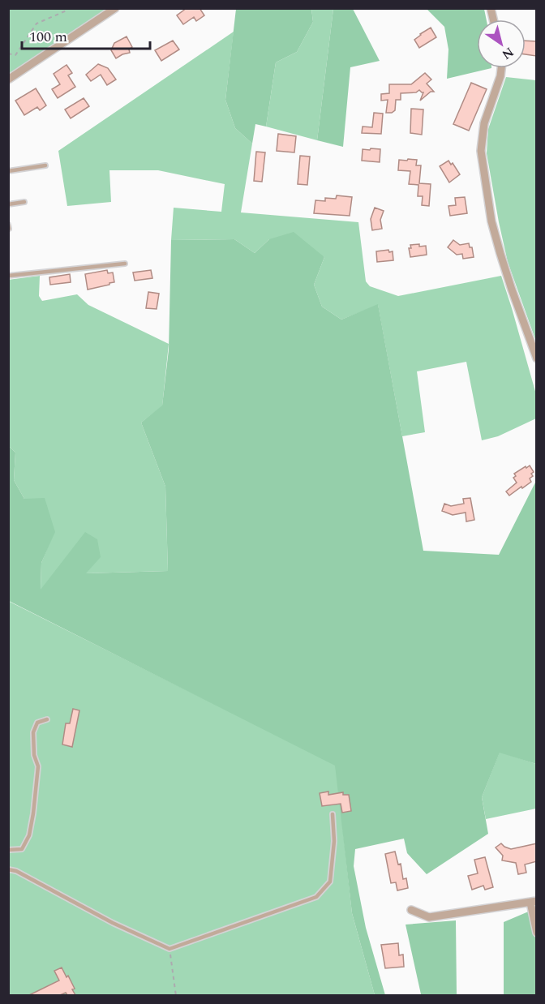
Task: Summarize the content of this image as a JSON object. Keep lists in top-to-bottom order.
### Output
{
  "scale_bar": "100 m",
  "north": "bottom right"
}
